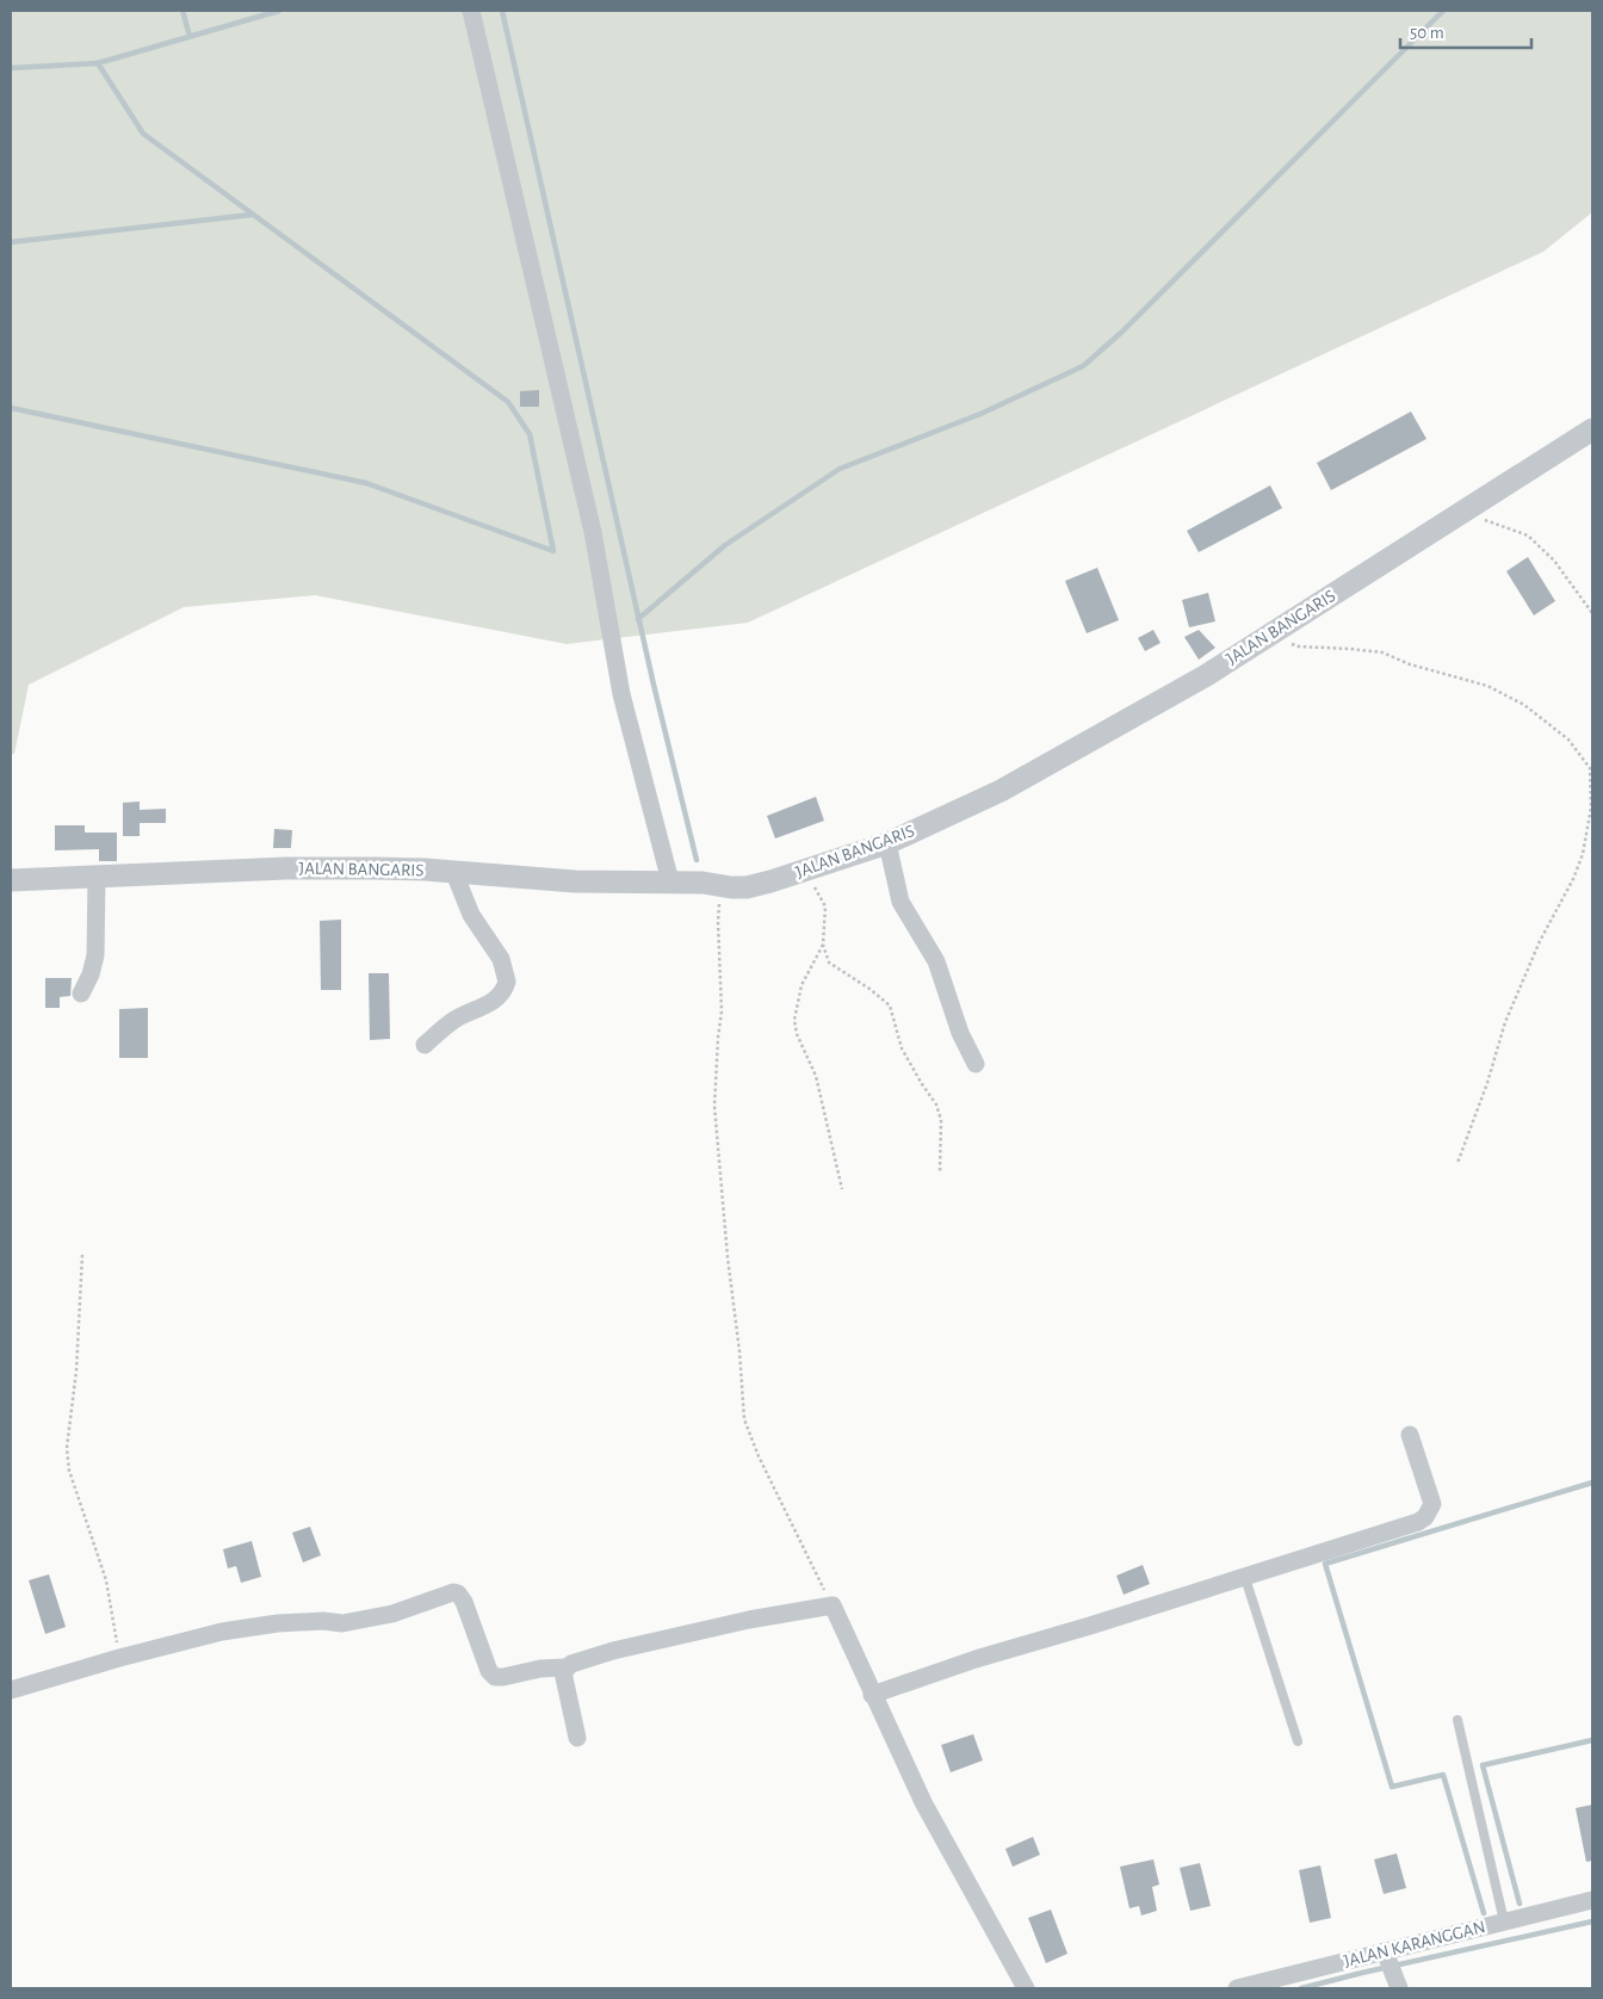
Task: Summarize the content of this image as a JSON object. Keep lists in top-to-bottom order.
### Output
{
  "streets": {
    "street": ["JALAN BANGARIS", "JALAN KARANGGAN"]
  },
  "scale_bar": "50 m"
}
